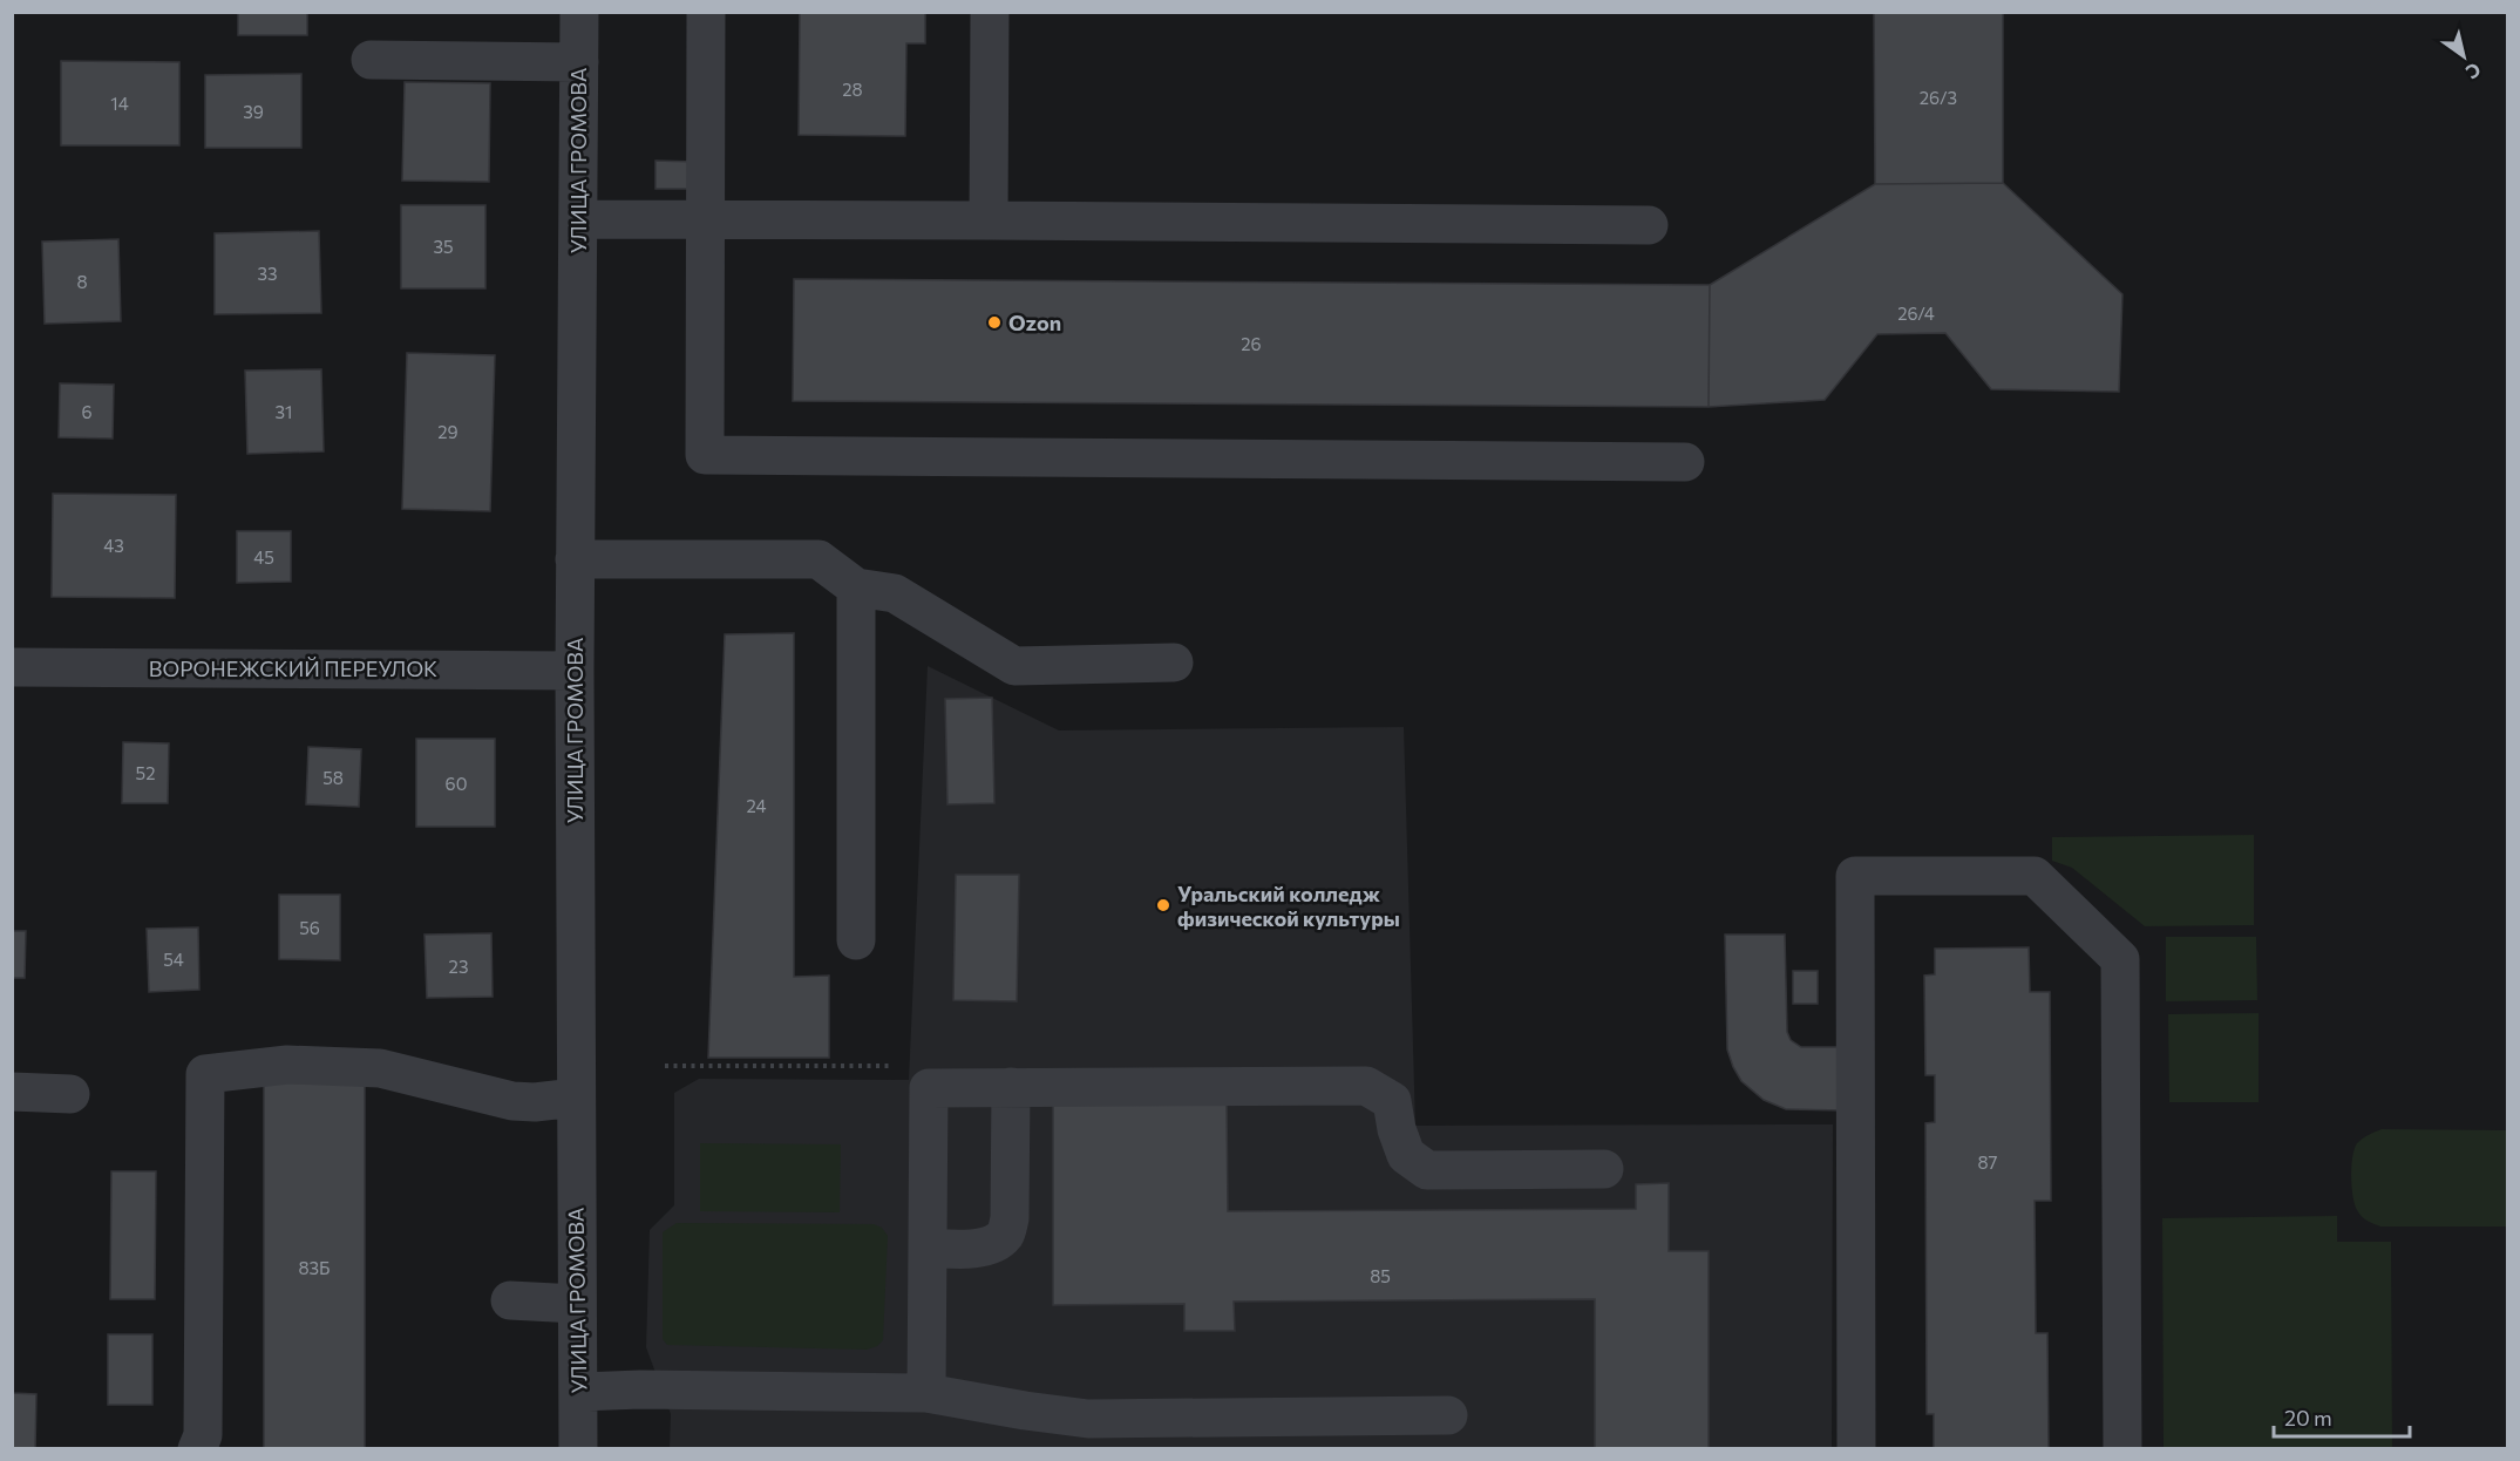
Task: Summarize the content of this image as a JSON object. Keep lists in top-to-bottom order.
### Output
{
  "streets": {
    "street": ["УЛИЦА ГРОМОВА", "ВОРОНЕЖСКИЙ ПЕРЕУЛОК"]
  },
  "crossings": [
    ["УЛИЦА ГРОМОВА", "ВОРОНЕЖСКИЙ ПЕРЕУЛОК"]
  ],
  "places": ["Ozon", "Уральский колледж физической культуры"],
  "house_numbers": [
    "28",
    "26/3",
    "14",
    "39",
    "35",
    "33",
    "8",
    "26/4",
    "26",
    "6",
    "31",
    "29",
    "43",
    "45",
    "52",
    "58",
    "60",
    "24",
    "56",
    "54",
    "23",
    "87",
    "83Б",
    "85"
  ],
  "scale_bar": "20 m",
  "north": "bottom right"
}
